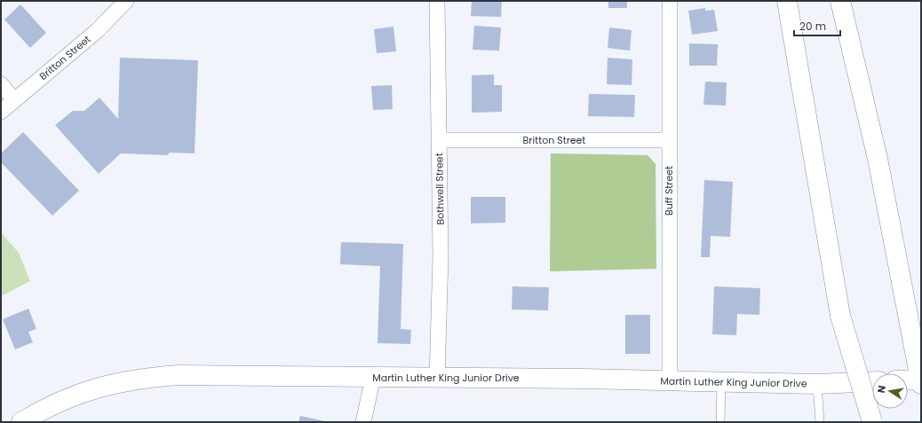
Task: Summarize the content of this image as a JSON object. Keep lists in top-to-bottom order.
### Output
{
  "streets": {
    "main road": ["Martin Luther King Junior Drive"],
    "street": ["Britton Street", "Bothwell Street", "Buff Street"]
  },
  "crossings": [
    ["Britton Street", "Bothwell Street"],
    ["Britton Street", "Buff Street"],
    ["Bothwell Street", "Martin Luther King Junior Drive"],
    ["Buff Street", "Martin Luther King Junior Drive"]
  ],
  "scale_bar": "20 m",
  "north": "left"
}
